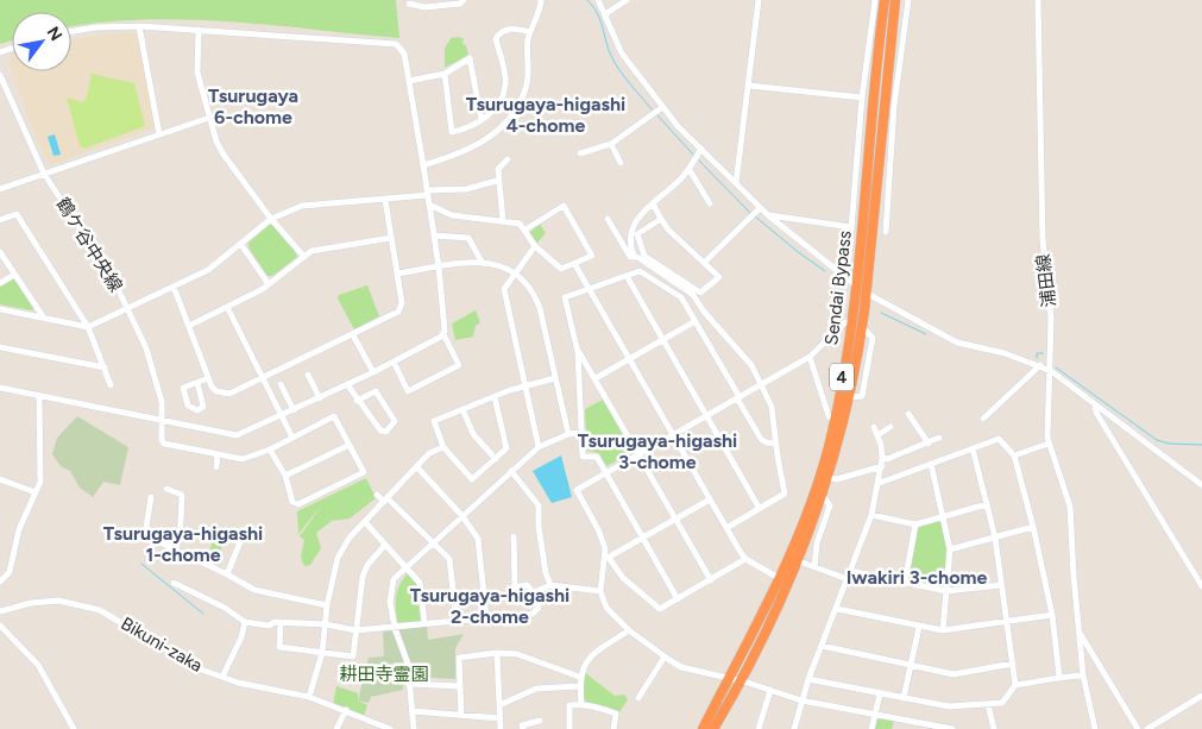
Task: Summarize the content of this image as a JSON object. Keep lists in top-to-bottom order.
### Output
{
  "streets": {
    "highway": ["Sendai Bypass", "4"],
    "street": ["鶴ケ谷中央線", "浦田線", "Bikuni-zaka"]
  },
  "districts": [
    "Tsurugaya 6-chome",
    "Tsurugaya-higashi 4-chome",
    "Tsurugaya-higashi 3-chome",
    "Tsurugaya-higashi 1-chome",
    "Iwakiri 3-chome",
    "Tsurugaya-higashi 2-chome"
  ],
  "parks": ["耕田寺霊園"],
  "north": "top right"
}
